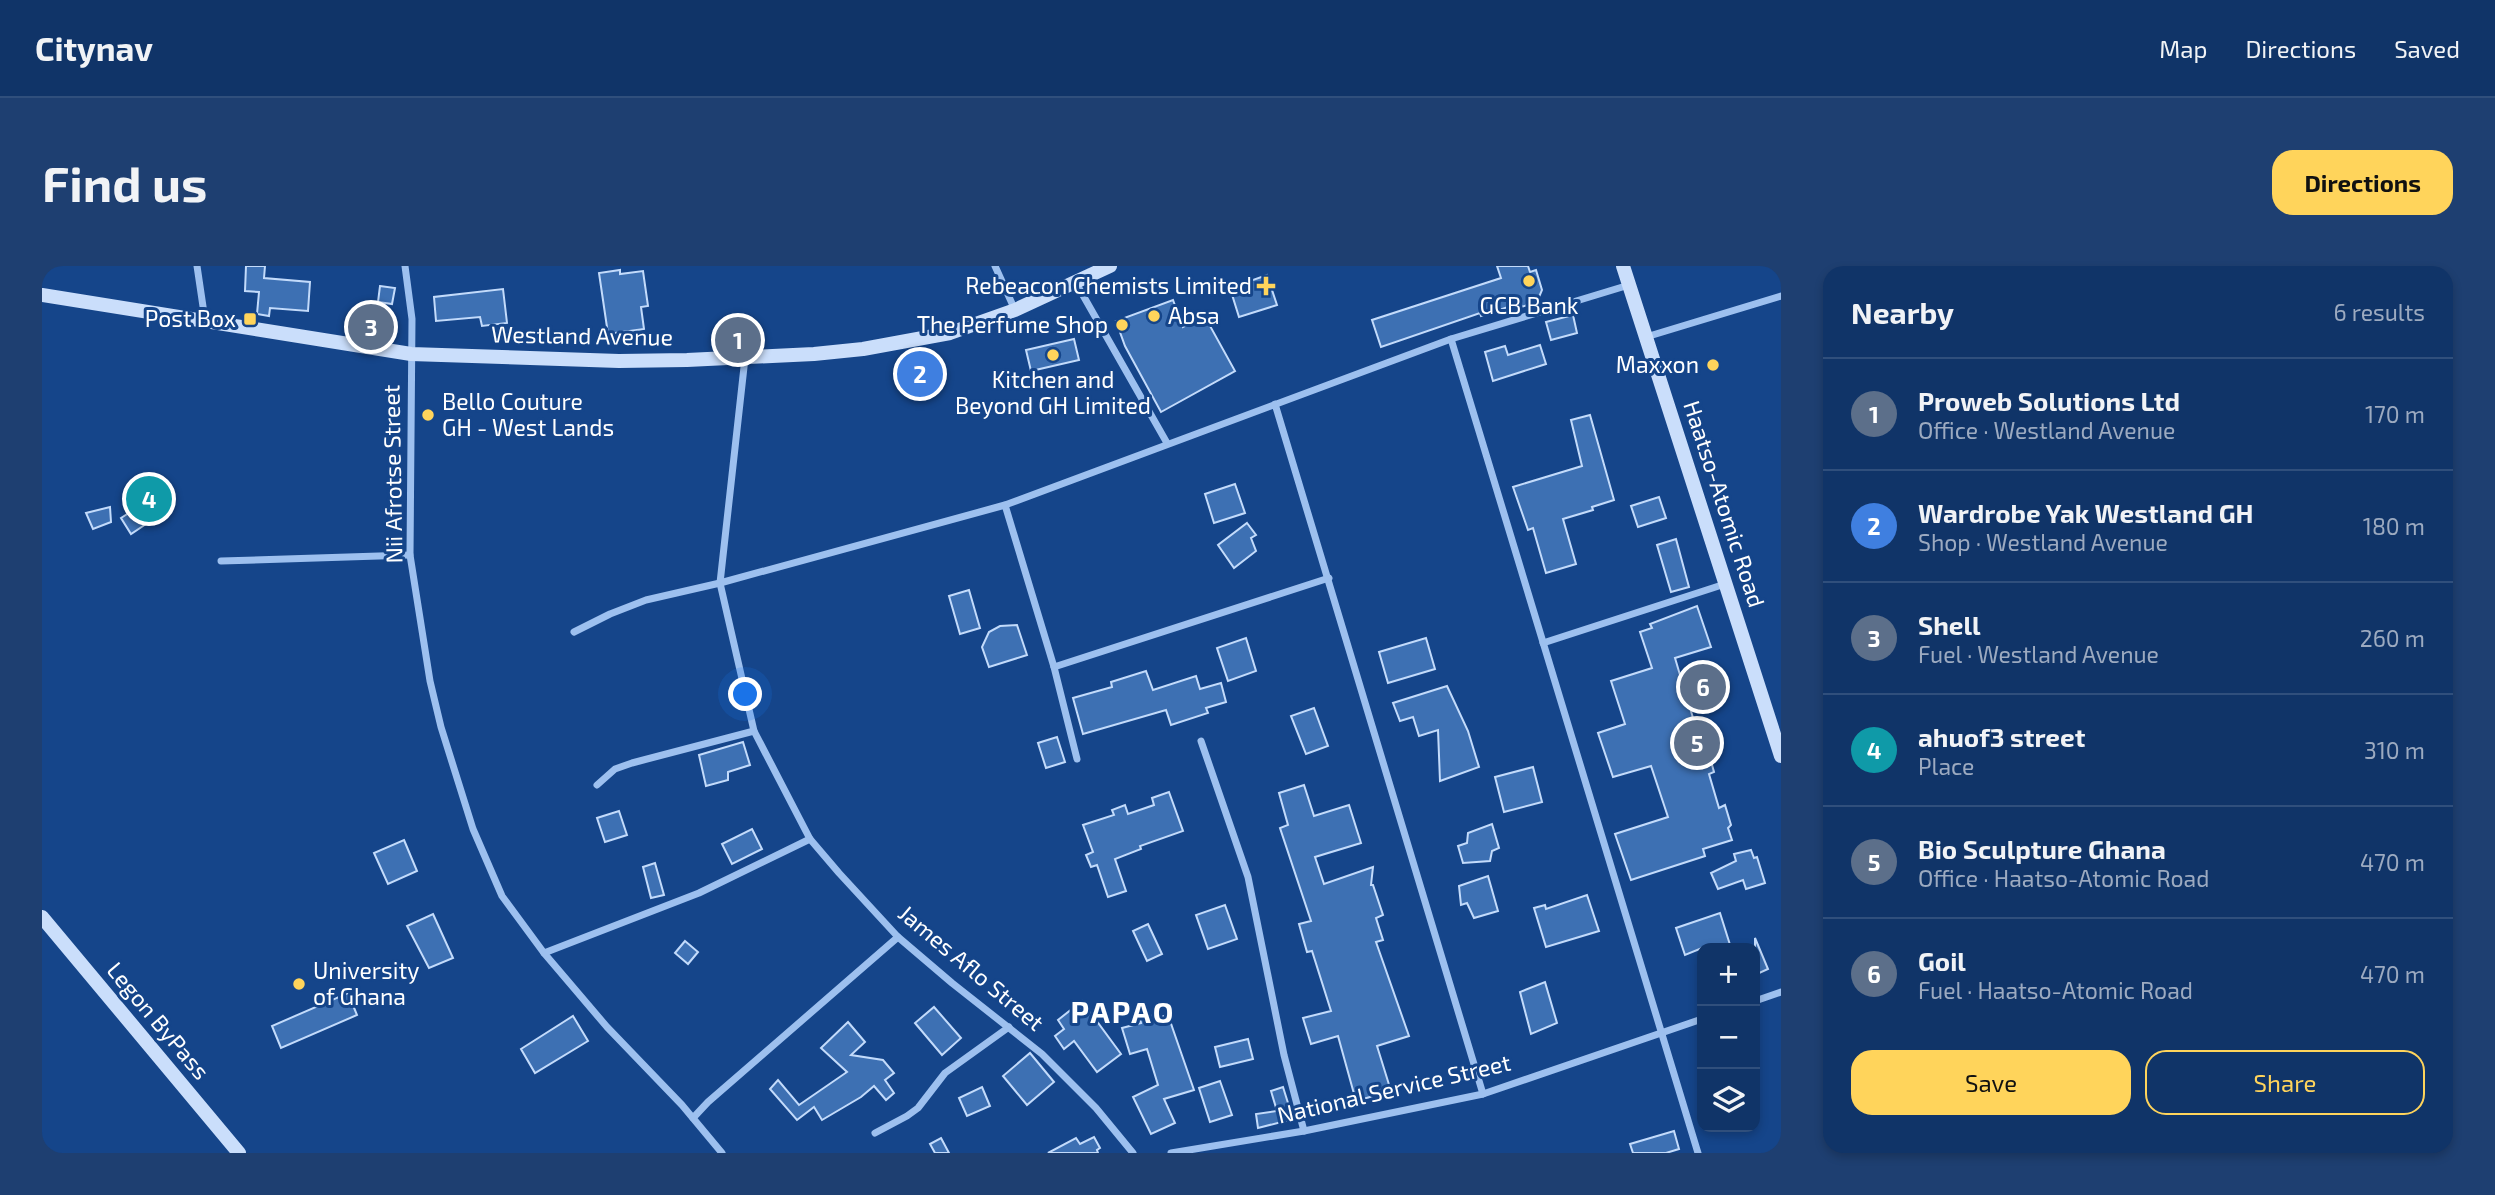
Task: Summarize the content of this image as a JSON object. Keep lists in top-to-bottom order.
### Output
{
  "streets": {
    "street": [
      "Westland Avenue",
      "Nii Afrotse Street",
      "Haatso-Atomic Road",
      "James Aflo Street",
      "Legon ByPass",
      "National Service Street"
    ]
  },
  "crossings": [
    ["Westland Avenue", "Nii Afrotse Street"],
    ["Westland Avenue", "James Aflo Street"]
  ],
  "districts": ["PAPAO"],
  "places": {
    "other": [
      "GCB Bank",
      "Absa",
      "The Perfume Shop",
      "Kitchen and Beyond GH Limited",
      "Maxxon",
      "Bello Couture GH - West Lands",
      "University of Ghana"
    ],
    "health": ["Rebeacon Chemists Limited"],
    "transit": ["Post Box"]
  },
  "page": {
    "header": "Citynav",
    "nav": ["Map", "Directions", "Saved"],
    "buttons": [
      "Directions",
      ["Save", "Share"]
    ],
    "title": "Find us",
    "heading": ["Nearby", "6 results"],
    "pins": [
      "3",
      "1",
      "2",
      "4",
      "6",
      "5"
    ],
    "list": [
      {
        "mark": "1",
        "name": "Proweb Solutions Ltd",
        "note": "Office · Westland Avenue",
        "value": "170 m"
      },
      {
        "mark": "2",
        "name": "Wardrobe Yak Westland GH",
        "note": "Shop · Westland Avenue",
        "value": "180 m"
      },
      {
        "mark": "3",
        "name": "Shell",
        "note": "Fuel · Westland Avenue",
        "value": "260 m"
      },
      {
        "mark": "4",
        "name": "ahuof3 street",
        "note": "Place",
        "value": "310 m"
      },
      {
        "mark": "5",
        "name": "Bio Sculpture Ghana",
        "note": "Office · Haatso-Atomic Road",
        "value": "470 m"
      },
      {
        "mark": "6",
        "name": "Goil",
        "note": "Fuel · Haatso-Atomic Road",
        "value": "470 m"
      }
    ],
    "map_buttons": ["+", "−"]
  }
}
